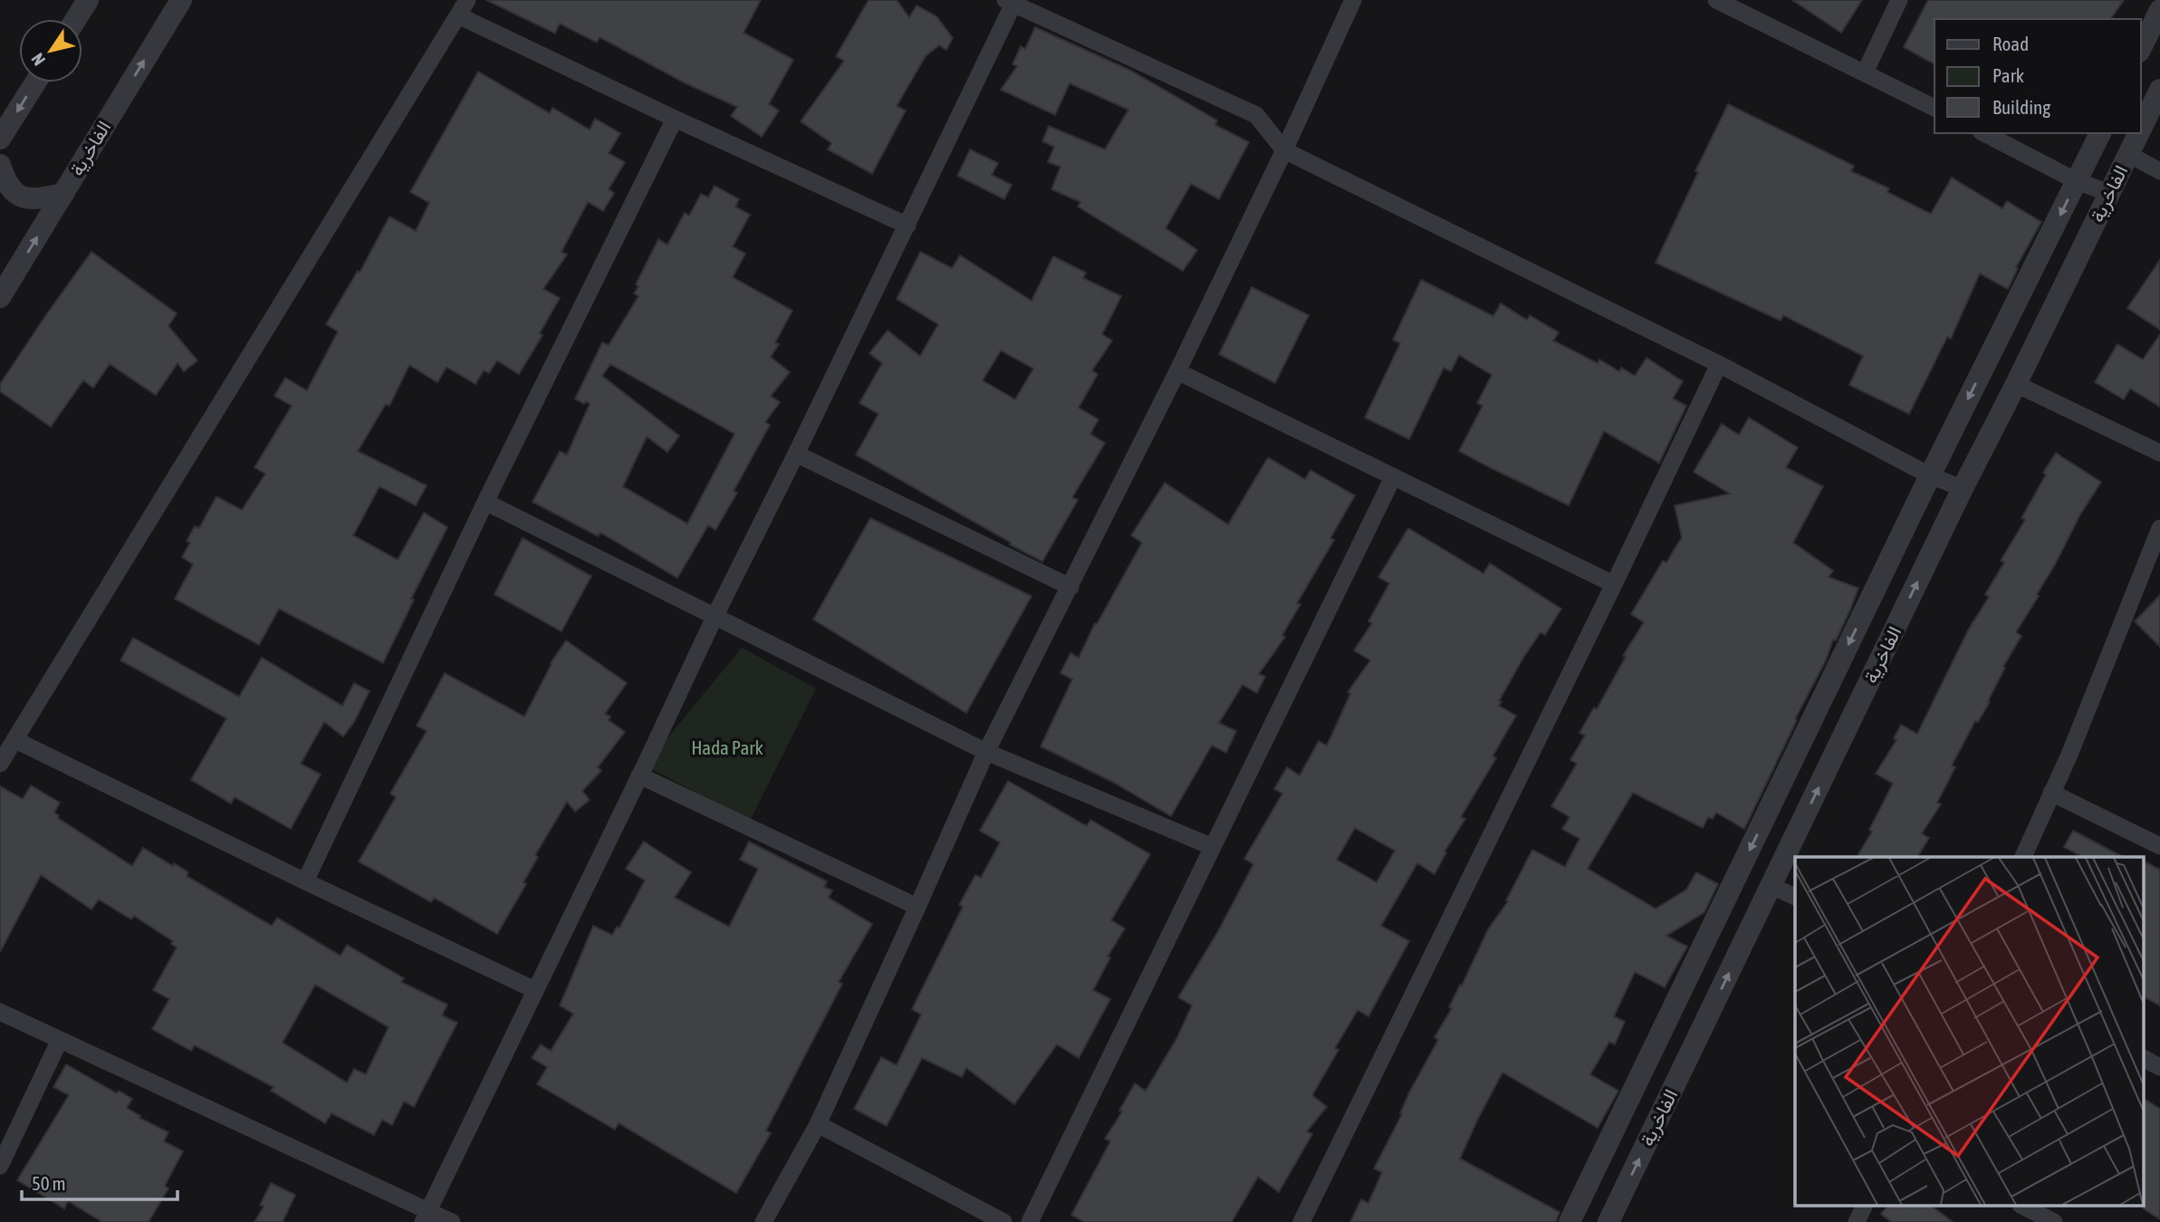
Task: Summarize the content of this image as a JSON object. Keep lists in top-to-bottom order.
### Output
{
  "streets": {
    "street": ["الفاخرية"]
  },
  "parks": ["Hada Park"],
  "legend": ["Road", "Park", "Building"],
  "scale_bar": "50 m",
  "north": "bottom left"
}
